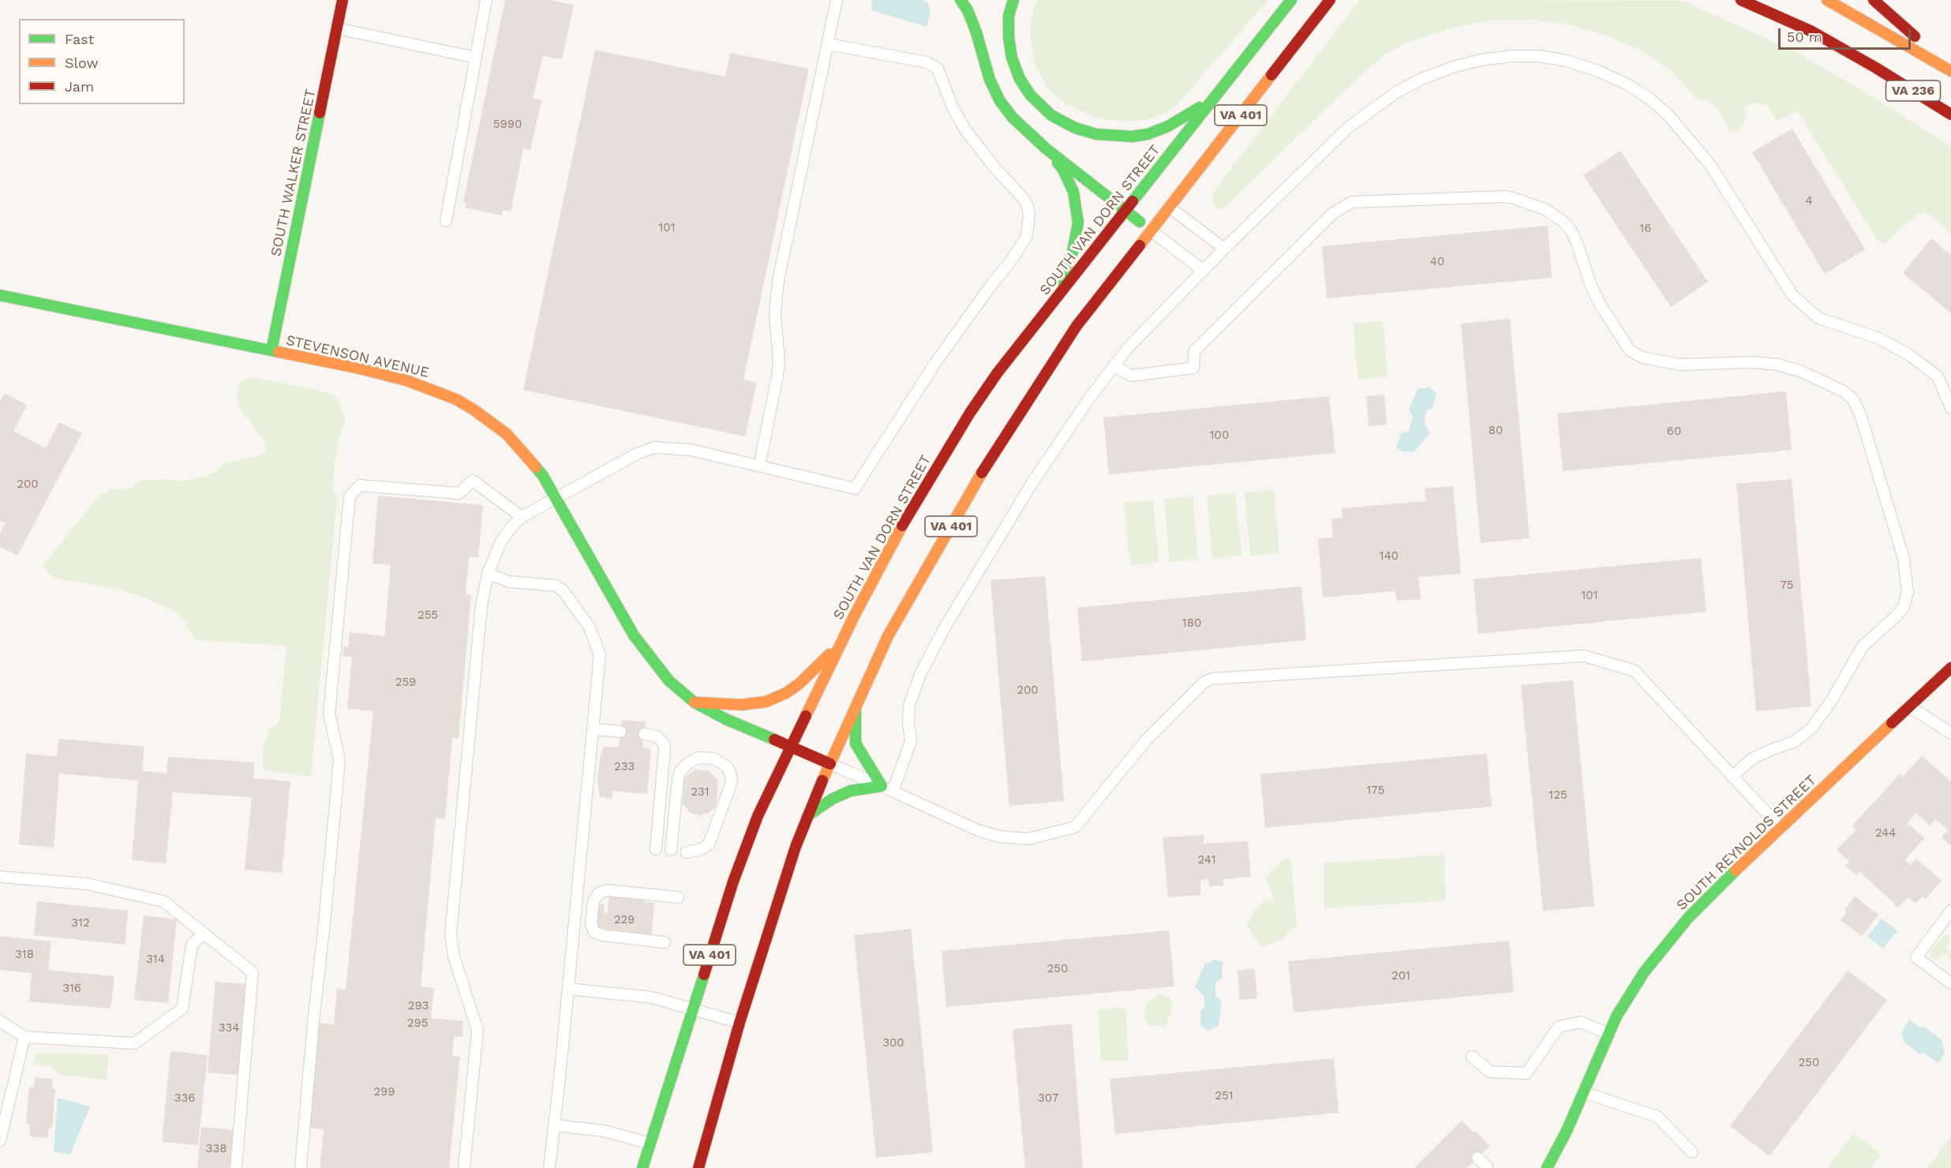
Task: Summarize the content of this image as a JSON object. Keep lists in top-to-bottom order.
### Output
{
  "streets": {
    "main road": [
      "VA 236",
      "VA 401",
      "SOUTH WALKER STREET",
      "SOUTH VAN DORN STREET",
      "STEVENSON AVENUE",
      "SOUTH REYNOLDS STREET"
    ]
  },
  "crossings": [
    ["VA 401", "STEVENSON AVENUE"],
    ["SOUTH WALKER STREET", "STEVENSON AVENUE"],
    ["SOUTH VAN DORN STREET", "STEVENSON AVENUE"]
  ],
  "house_numbers": [
    "5990",
    "4",
    "101",
    "16",
    "40",
    "80",
    "60",
    "100",
    "200",
    "140",
    "75",
    "101",
    "255",
    "180",
    "259",
    "200",
    "233",
    "175",
    "231",
    "125",
    "244",
    "241",
    "229",
    "312",
    "318",
    "314",
    "250",
    "201",
    "316",
    "293",
    "295",
    "334",
    "300",
    "250",
    "299",
    "251",
    "336",
    "307",
    "338"
  ],
  "legend": ["Fast", "Slow", "Jam"],
  "scale_bar": "50 m"
}
